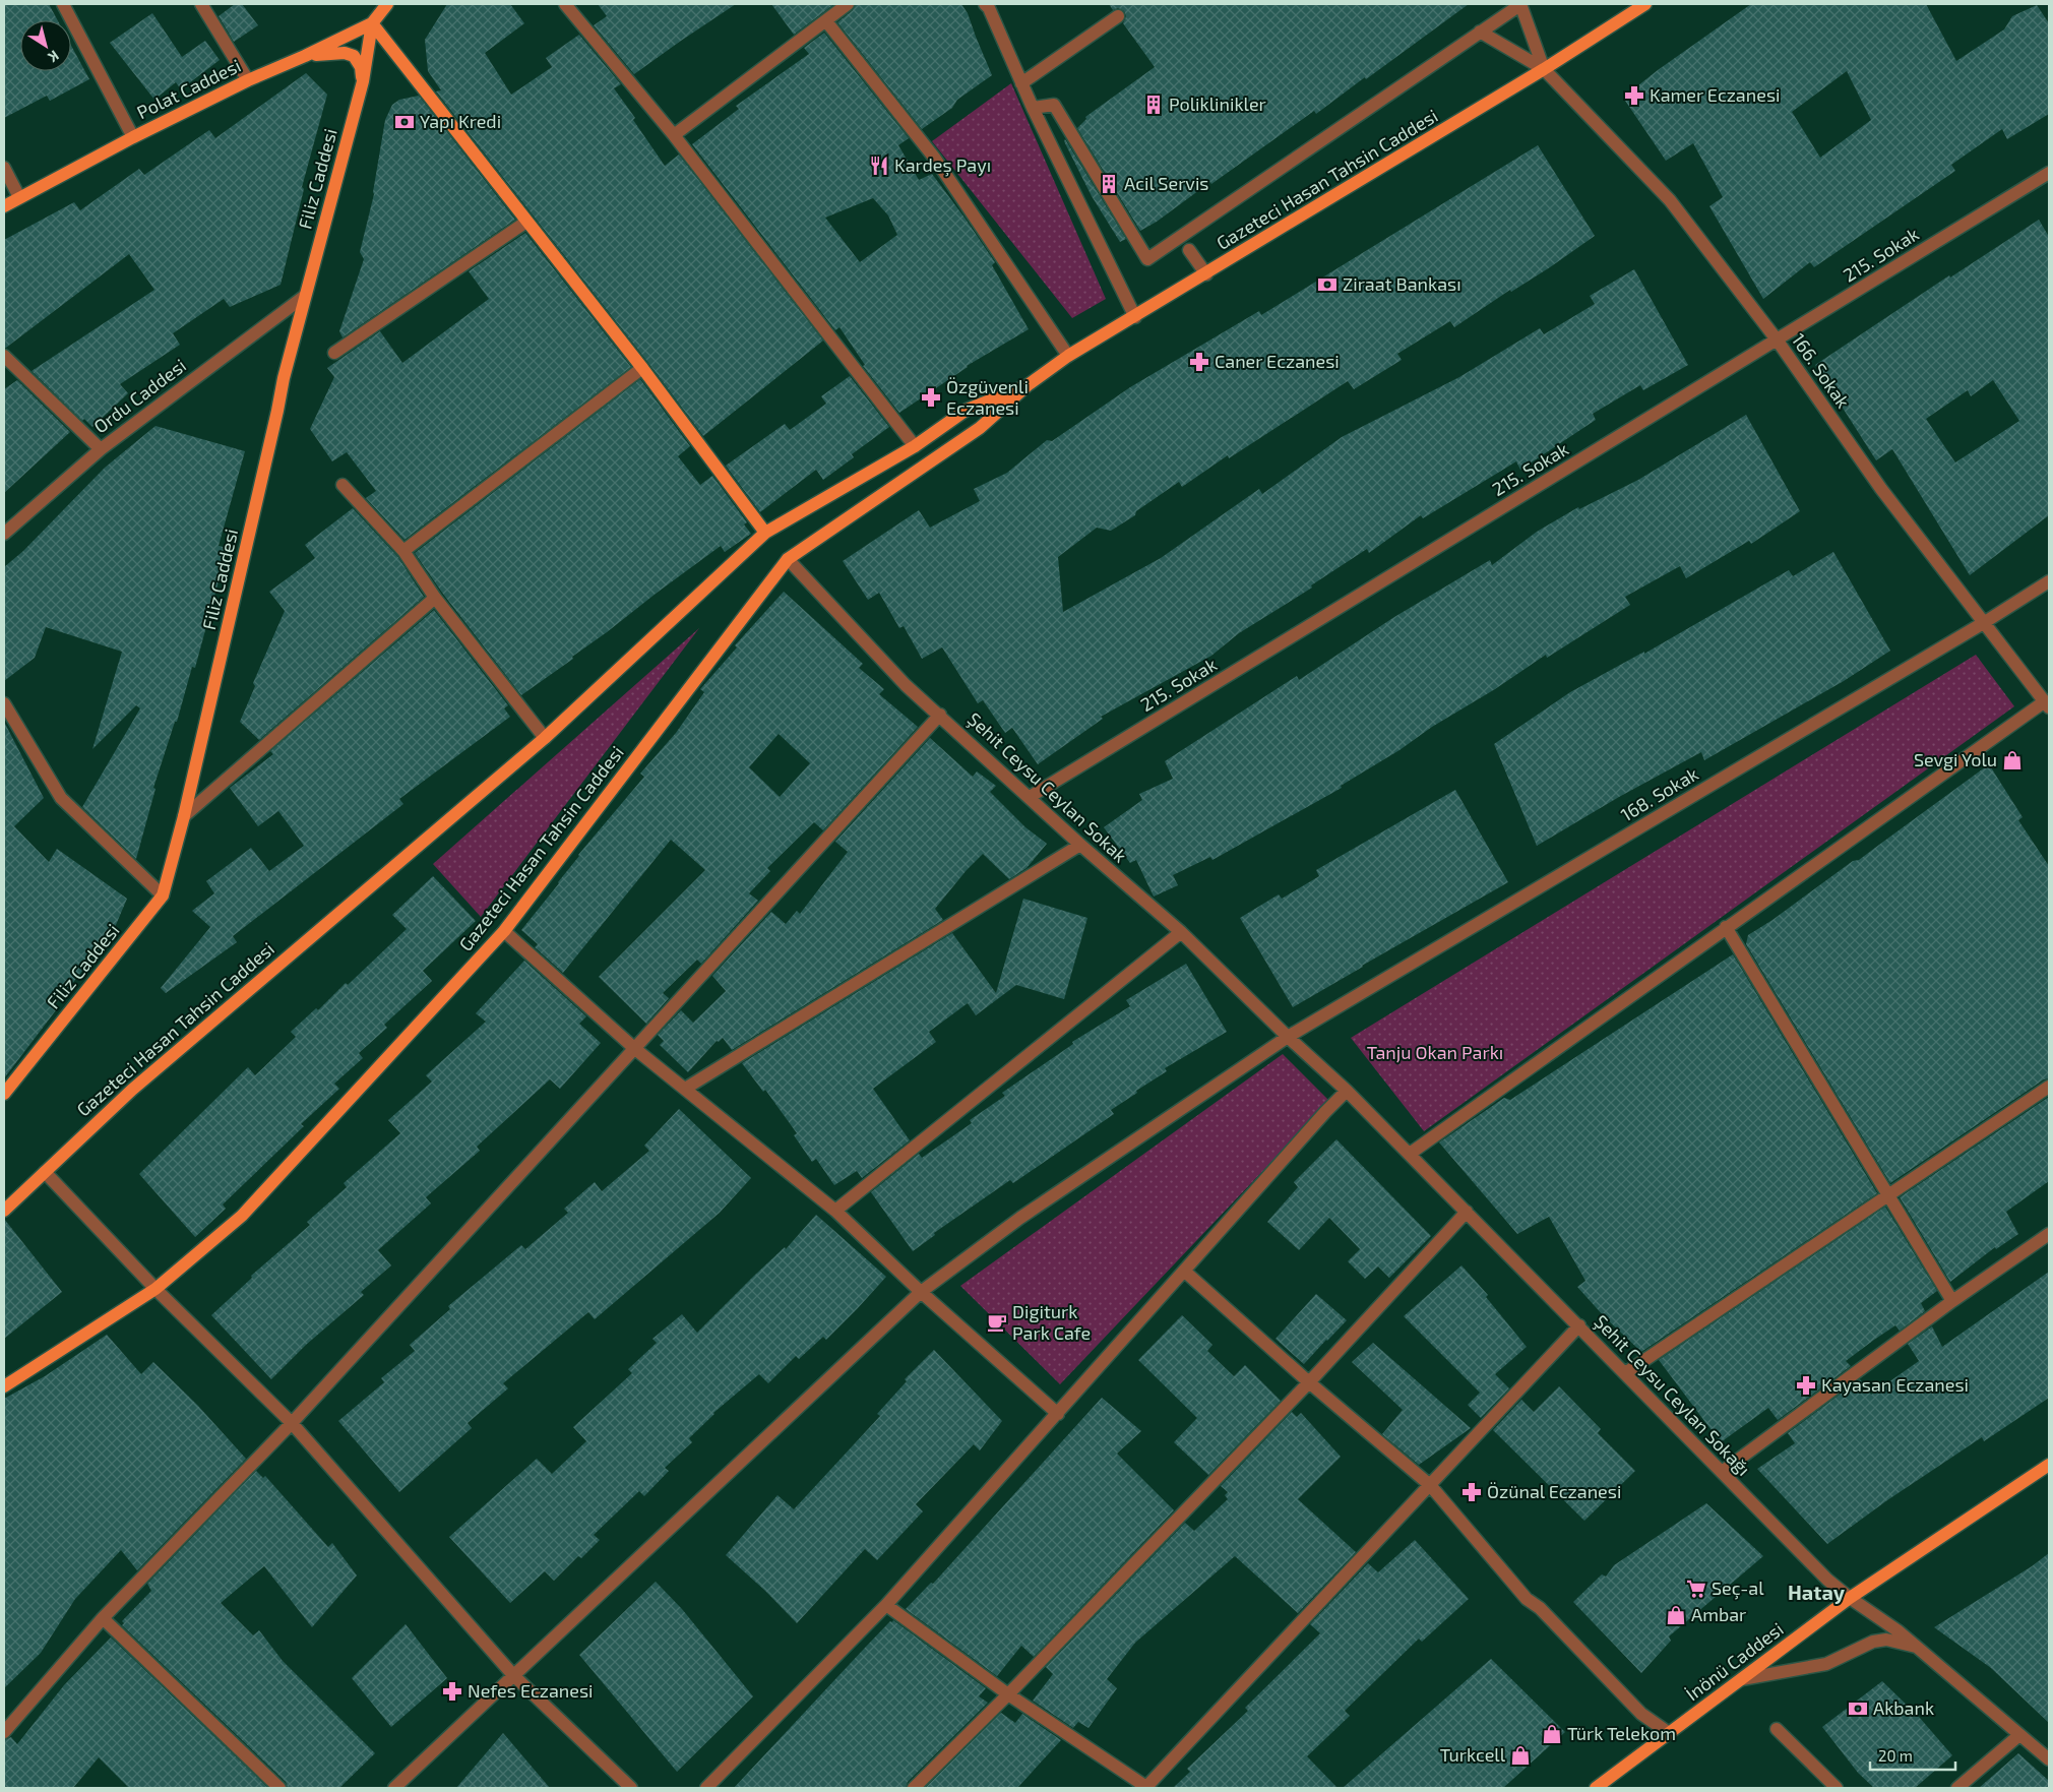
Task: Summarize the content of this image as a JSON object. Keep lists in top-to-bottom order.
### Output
{
  "streets": {
    "main road": [
      "Polat Caddesi",
      "Filiz Caddesi",
      "Gazeteci Hasan Tahsin Caddesi",
      "İnönü Caddesi"
    ],
    "street": [
      "215. Sokak",
      "166. Sokak",
      "Ordu Caddesi",
      "Şehit Ceysu Ceylan Sokak",
      "168. Sokak",
      "Şehit Ceysu Ceylan Sokağı"
    ]
  },
  "crossings": [
    ["Polat Caddesi", "Filiz Caddesi"],
    ["Filiz Caddesi", "Ordu Caddesi"],
    ["Gazeteci Hasan Tahsin Caddesi", "166. Sokak"],
    ["Gazeteci Hasan Tahsin Caddesi", "Şehit Ceysu Ceylan Sokak"],
    ["215. Sokak", "166. Sokak"],
    ["215. Sokak", "Şehit Ceysu Ceylan Sokak"],
    ["166. Sokak", "168. Sokak"],
    ["Şehit Ceysu Ceylan Sokak", "168. Sokak"],
    ["Şehit Ceysu Ceylan Sokak", "Şehit Ceysu Ceylan Sokağı"],
    ["168. Sokak", "Şehit Ceysu Ceylan Sokağı"],
    ["Şehit Ceysu Ceylan Sokağı", "İnönü Caddesi"]
  ],
  "districts": ["Hatay"],
  "parks": ["Tanju Okan Parkı"],
  "places": {
    "pharmacy": [
      "Kamer Eczanesi",
      "Caner Eczanesi",
      "Özgüvenli Eczanesi",
      "Kayasan Eczanesi",
      "Özünal Eczanesi",
      "Nefes Eczanesi"
    ],
    "building": ["Poliklinikler", "Acil Servis"],
    "bank": ["Yapı Kredi", "Ziraat Bankası", "Akbank"],
    "restaurant": ["Kardeş Payı"],
    "shop": [
      "Sevgi Yolu",
      "Ambar",
      "Türk Telekom",
      "Turkcell"
    ],
    "cafe": ["Digiturk Park Cafe"],
    "supermarket": ["Seç-al"]
  },
  "scale_bar": "20 m",
  "north": "bottom right"
}
